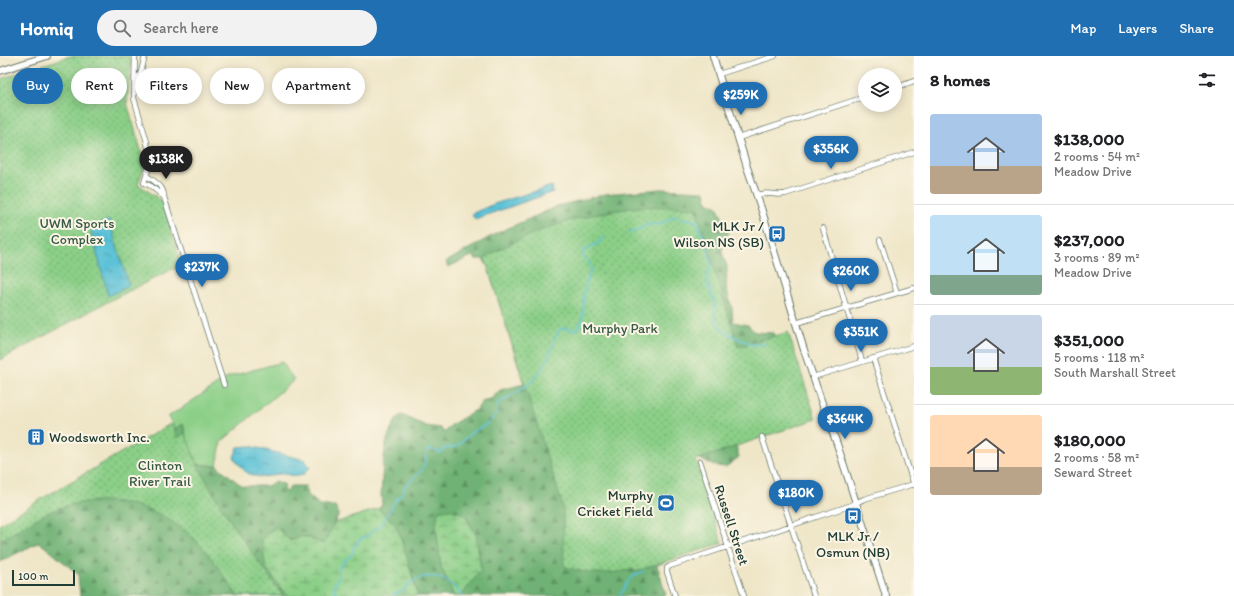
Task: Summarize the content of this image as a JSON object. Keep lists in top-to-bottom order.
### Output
{
  "streets": {
    "street": ["Russell Street"]
  },
  "parks": ["UWM Sports Complex", "Murphy Park", "Clinton River Trail"],
  "places": {
    "bus stop": ["MLK Jr / Wilson NS (SB)", "MLK Jr / Osmun (NB)"],
    "building": ["Woodsworth Inc."],
    "sports": ["Murphy Cricket Field"]
  },
  "scale_bar": "100 m",
  "page": {
    "header": "Homiq",
    "search": "Search here",
    "nav": ["Map", "Layers", "Share"],
    "heading": "8 homes",
    "chip": [
      "Buy",
      "Rent",
      "Filters",
      "New",
      "Apartment"
    ],
    "price": [
      "$259K",
      "$356K",
      "$138K",
      "$237K",
      "$260K",
      "$351K",
      "$364K",
      "$180K"
    ],
    "list": [
      {
        "name": "$138,000",
        "note": "2 rooms · 54 m² · Meadow Drive"
      },
      {
        "name": "$237,000",
        "note": "3 rooms · 89 m² · Meadow Drive"
      },
      {
        "name": "$351,000",
        "note": "5 rooms · 118 m² · South Marshall Street"
      },
      {
        "name": "$180,000",
        "note": "2 rooms · 58 m² · Seward Street"
      }
    ],
    "scale": "100 m"
  }
}
